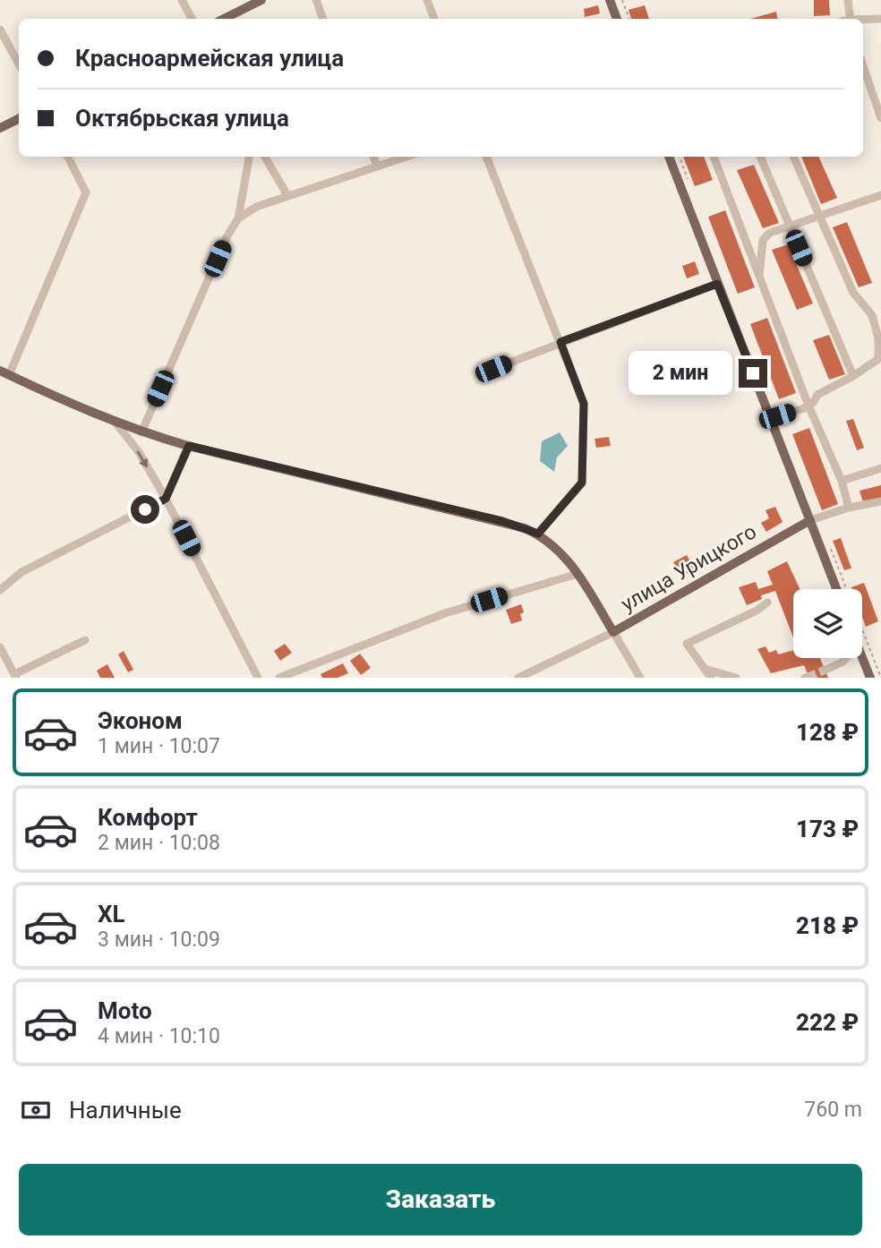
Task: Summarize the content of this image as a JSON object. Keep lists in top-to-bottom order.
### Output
{
  "streets": {
    "main road": ["улица Урицкого"]
  },
  "page": {
    "banner": ["Красноармейская улица", "Октябрьская улица"],
    "bubble": "2 мин",
    "list": [
      {
        "name": "Эконом",
        "note": "1 мин · 10:07",
        "value": "128 ₽"
      },
      {
        "name": "Комфорт",
        "note": "2 мин · 10:08",
        "value": "173 ₽"
      },
      {
        "name": "XL",
        "note": "3 мин · 10:09",
        "value": "218 ₽"
      },
      {
        "name": "Moto",
        "note": "4 мин · 10:10",
        "value": "222 ₽"
      }
    ],
    "pay": ["Наличные", "760 m"],
    "buttons": "Заказать"
  }
}
